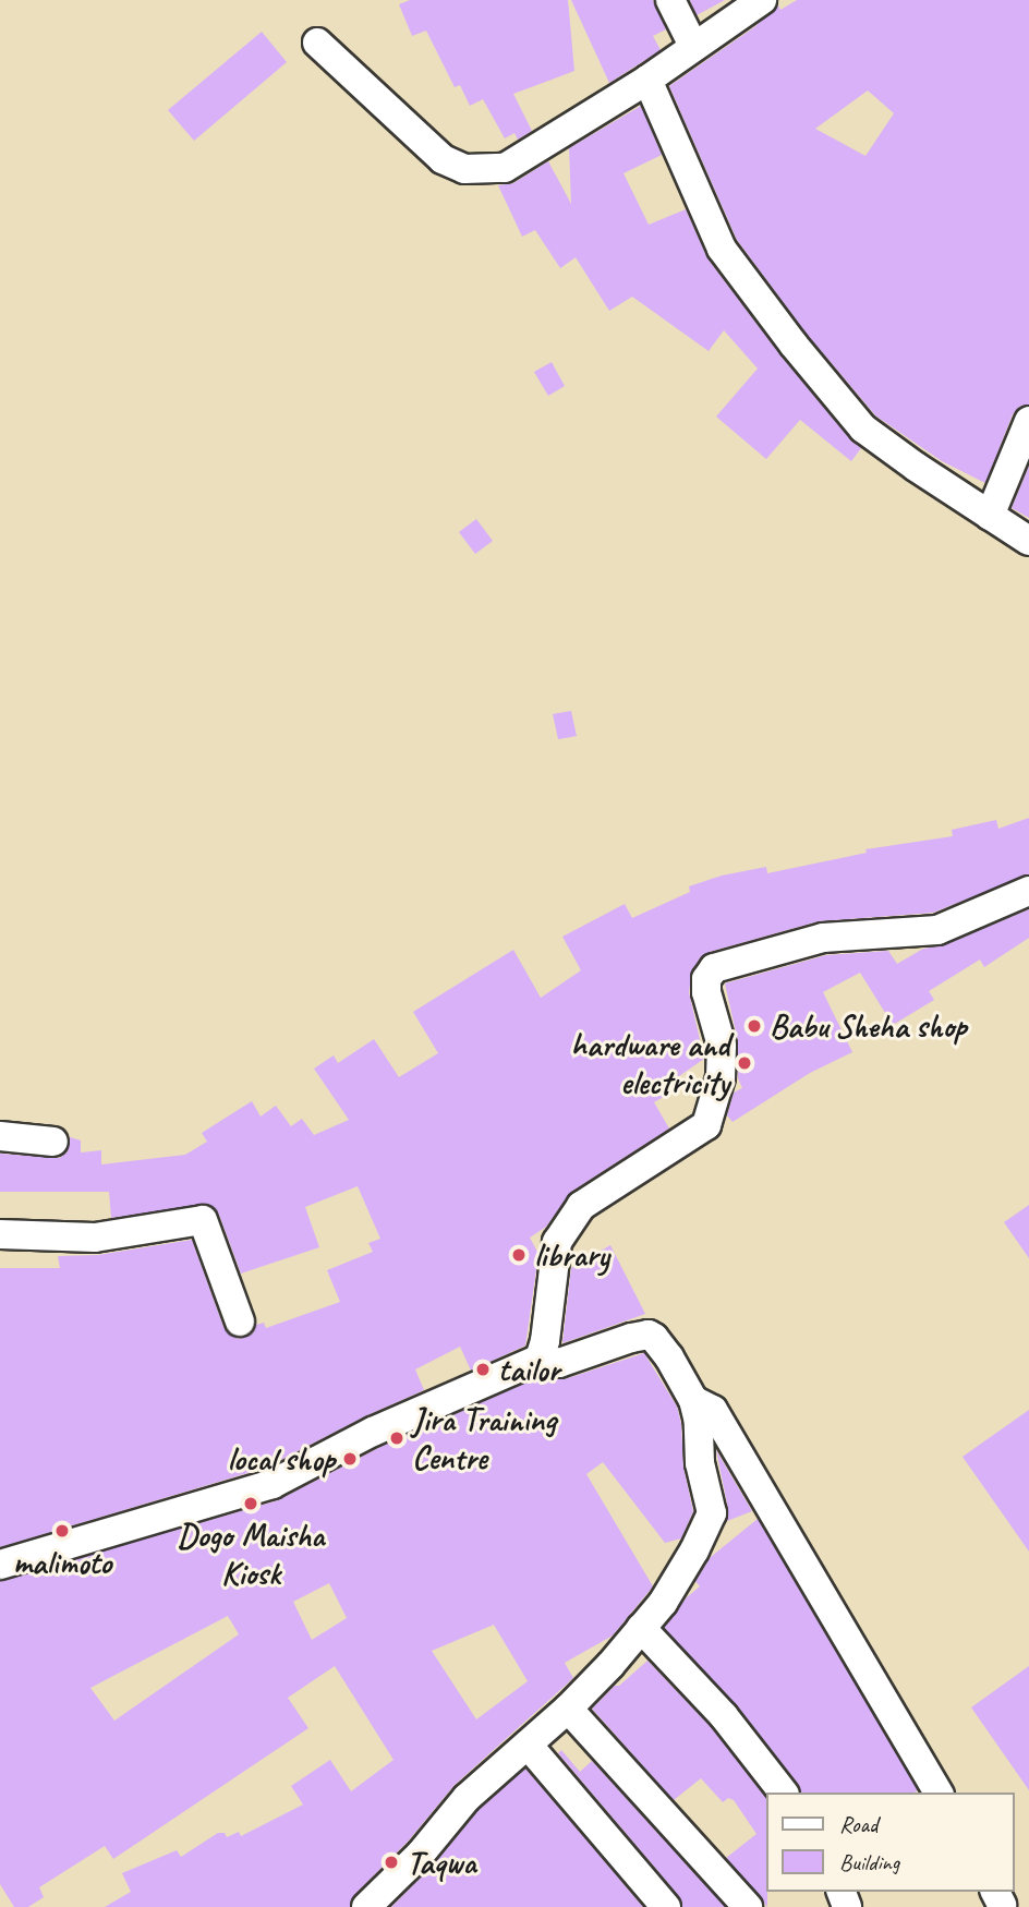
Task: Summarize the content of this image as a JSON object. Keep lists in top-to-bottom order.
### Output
{
  "places": [
    "Babu Sheha shop",
    "hardware and electricity",
    "library",
    "tailor",
    "Jira Training Centre",
    "local shop",
    "Dogo Maisha Kiosk",
    "malimoto",
    "Taqwa"
  ],
  "legend": ["Road", "Building"]
}
